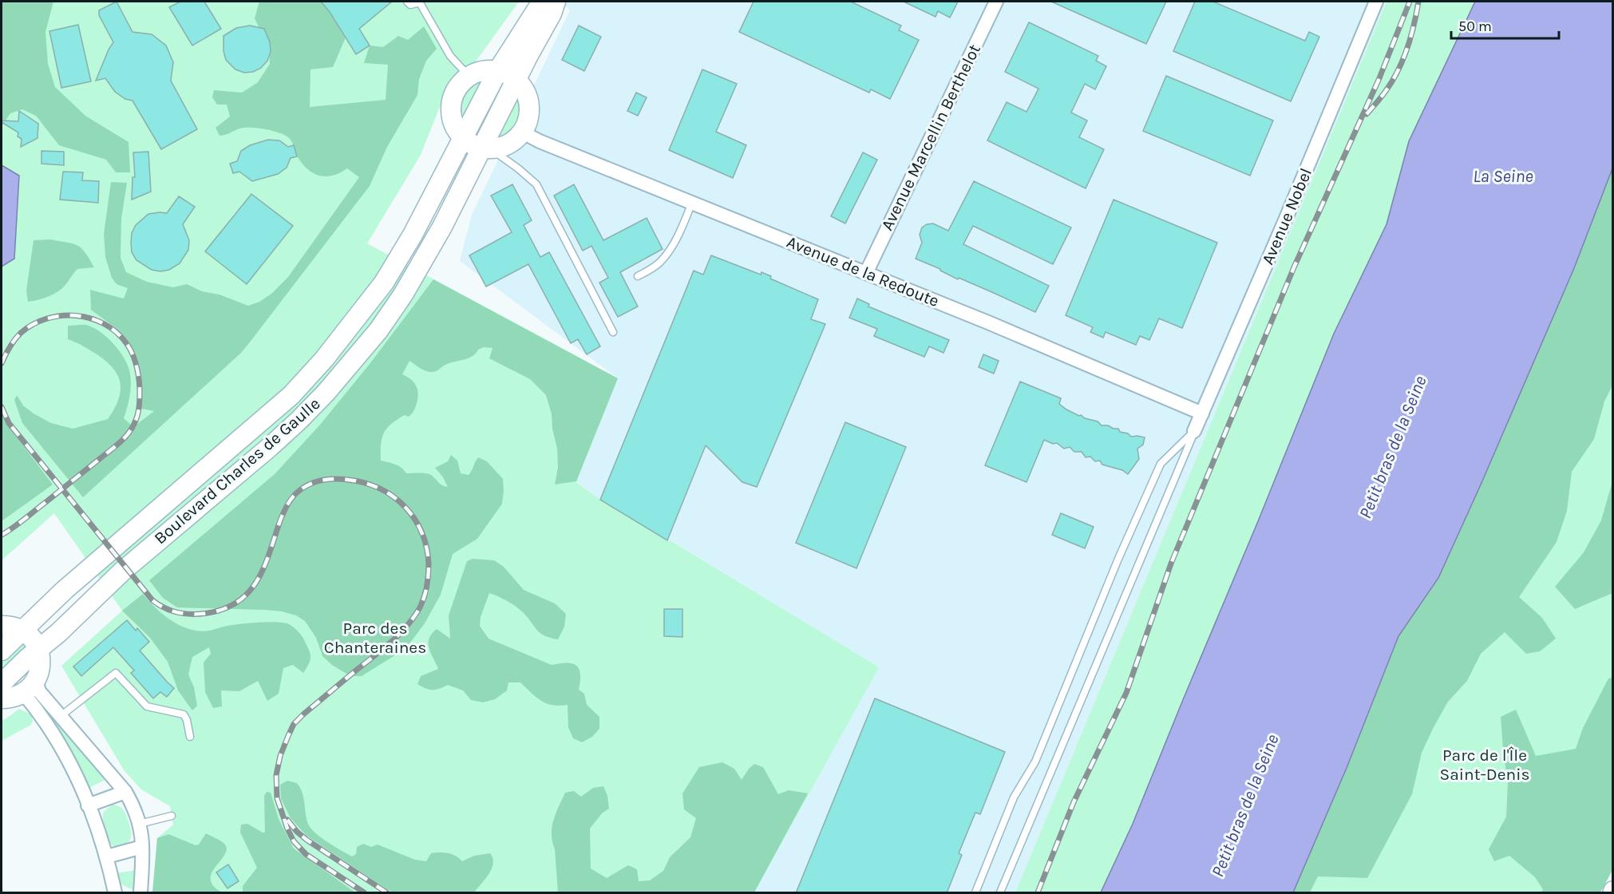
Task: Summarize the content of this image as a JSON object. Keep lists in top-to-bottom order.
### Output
{
  "streets": {
    "main road": ["Boulevard Charles de Gaulle"],
    "street": ["Avenue Marcellin Berthelot", "Avenue Nobel", "Avenue de la Redoute"]
  },
  "crossings": [
    ["Avenue Marcellin Berthelot", "Avenue de la Redoute"],
    ["Avenue Nobel", "Avenue de la Redoute"]
  ],
  "water": ["La Seine", "Petit bras de la Seine"],
  "parks": ["Parc des Chanteraines", "Parc de l'Île Saint-Denis"],
  "scale_bar": "50 m"
}
